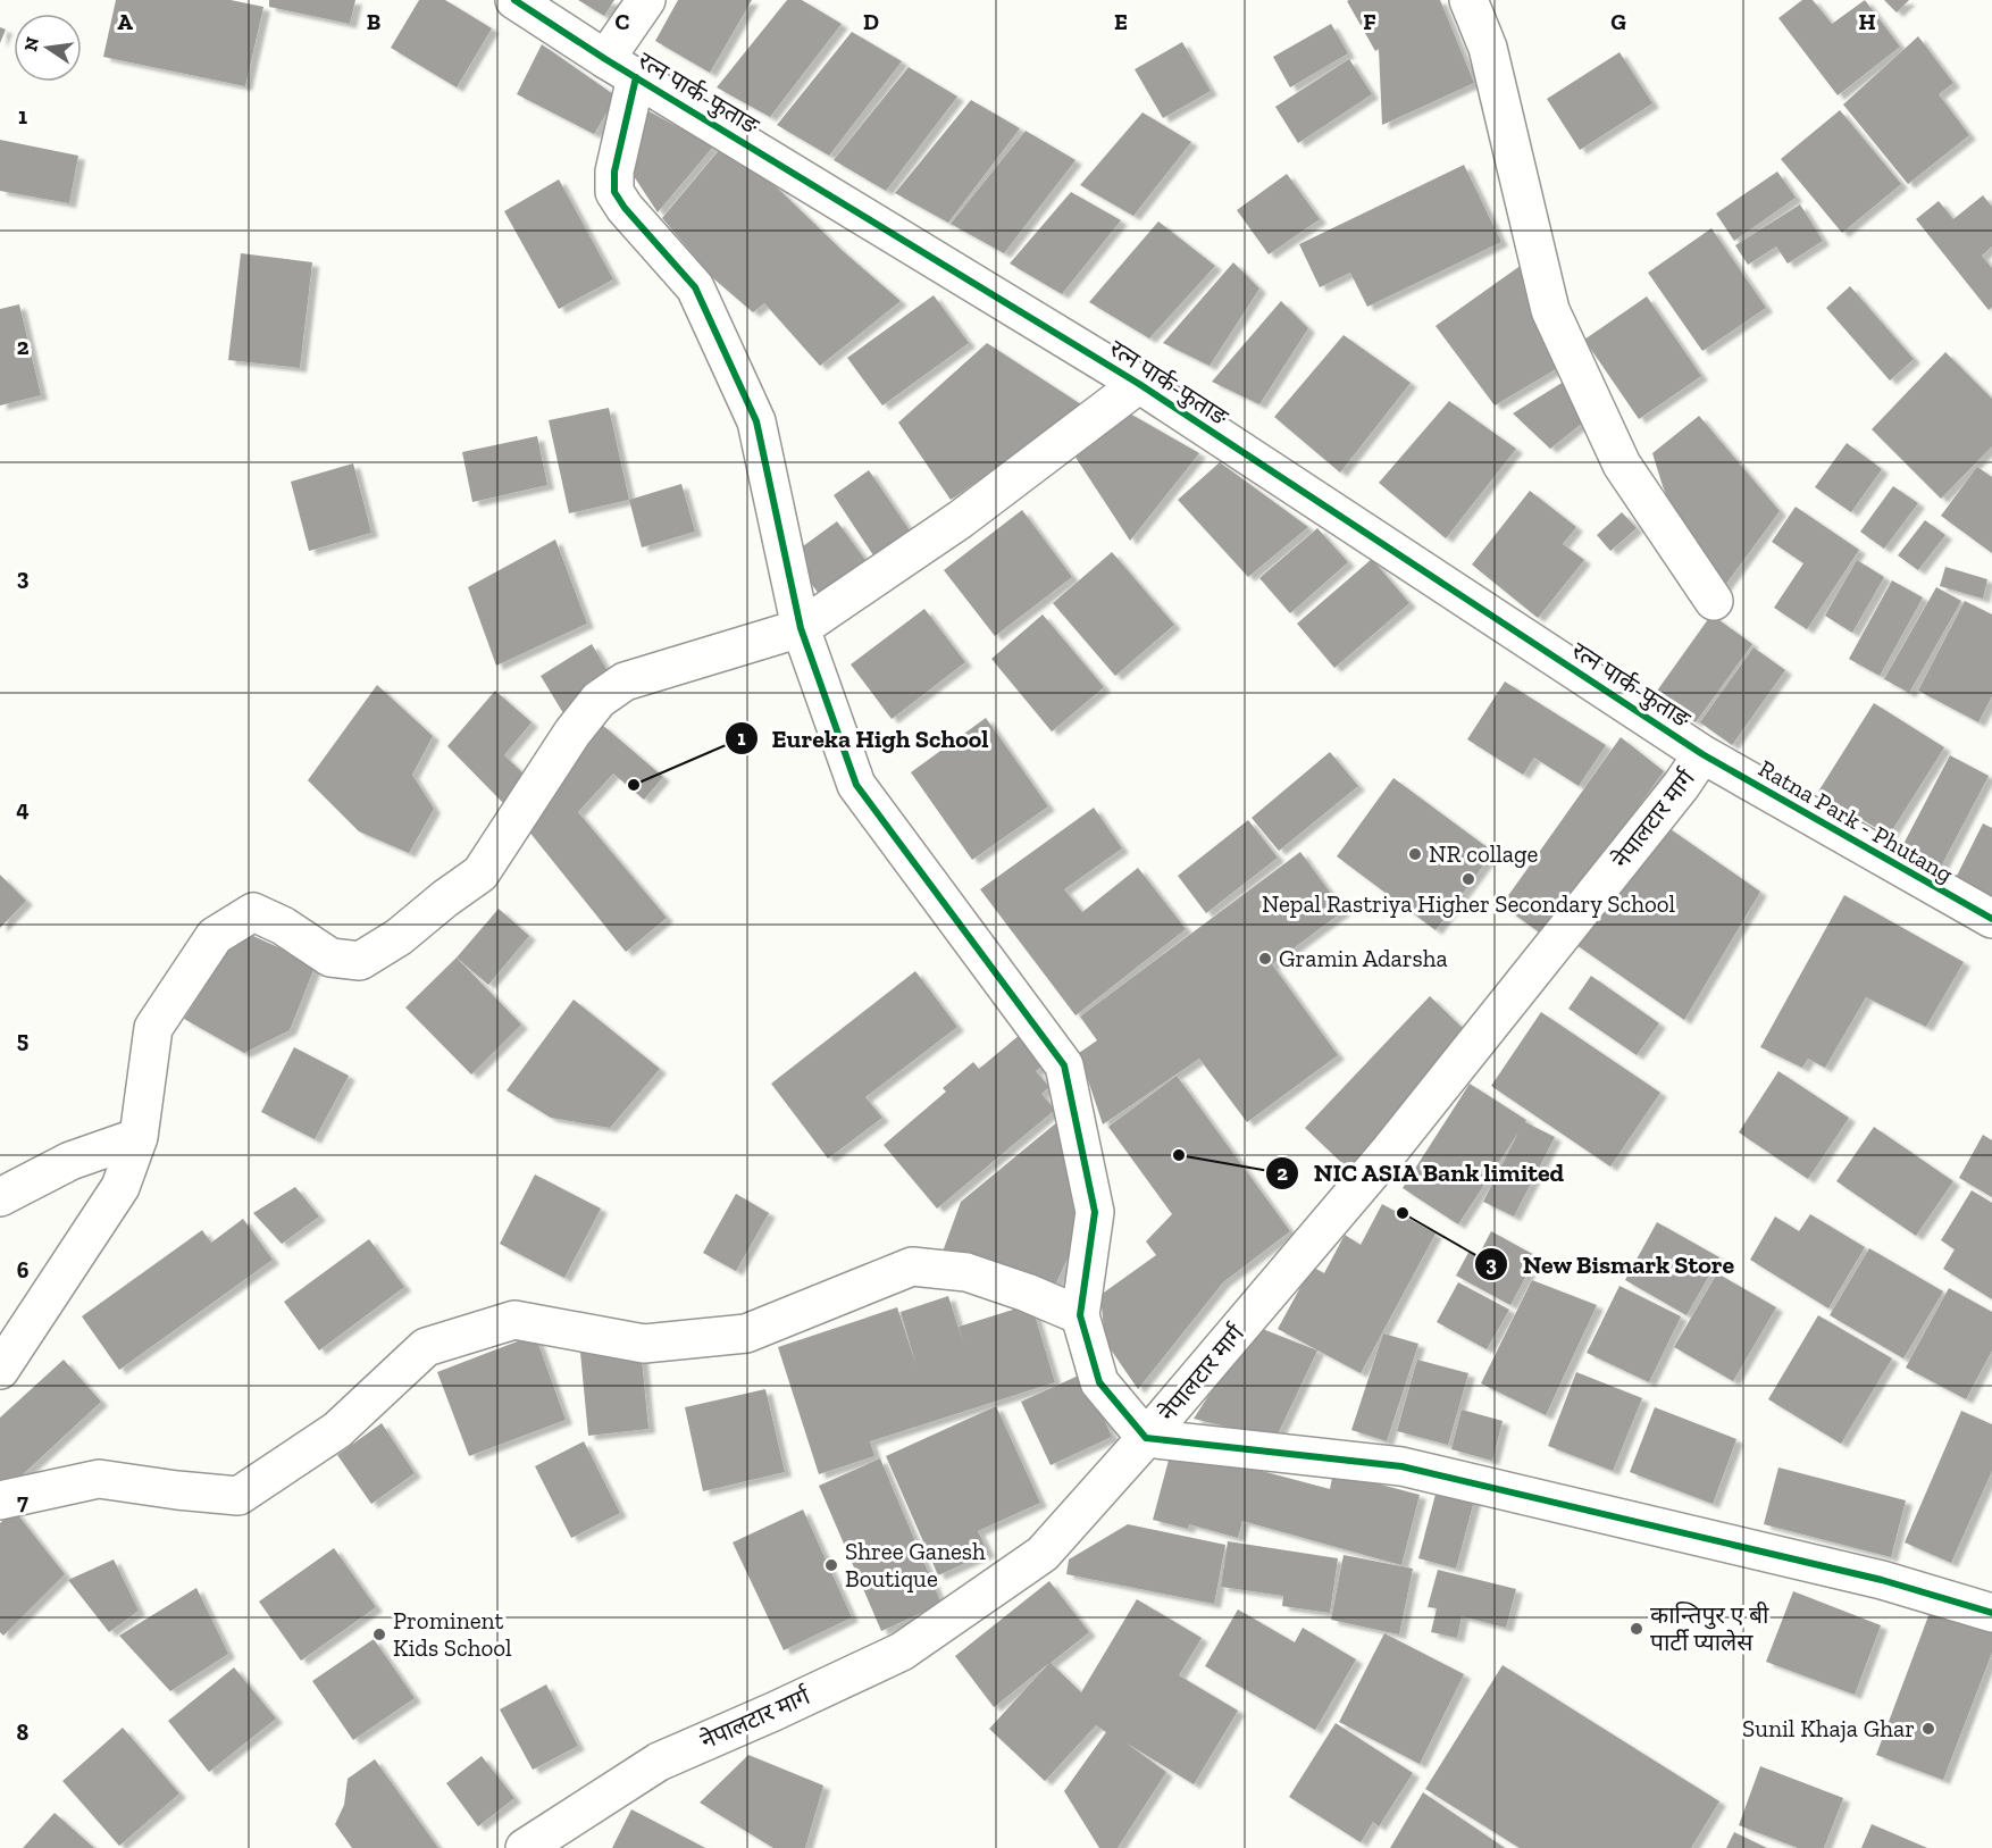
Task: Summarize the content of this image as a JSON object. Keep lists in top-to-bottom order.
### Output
{
  "streets": {
    "street": ["रत्न पार्क-फुताङ", "नेपालटार मार्ग", "Ratna Park - Phutang"]
  },
  "crossings": [
    ["रत्न पार्क-फुताङ", "नेपालटार मार्ग"],
    ["रत्न पार्क-फुताङ", "Ratna Park - Phutang"],
    ["नेपालटार मार्ग", "Ratna Park - Phutang"]
  ],
  "places": [
    "Eureka High School",
    "NR collage",
    "Nepal Rastriya Higher Secondary School",
    "Gramin Adarsha",
    "NIC ASIA Bank limited",
    "New Bismark Store",
    "Shree Ganesh Boutique",
    "कान्तिपुर ए बी पार्टी प्यालेस",
    "Prominent Kids School",
    "Sunil Khaja Ghar"
  ],
  "north": "left",
  "grid": {
    "columns": [
      "A",
      "B",
      "C",
      "D",
      "E",
      "F",
      "G",
      "H"
    ],
    "rows": [
      "1",
      "2",
      "3",
      "4",
      "5",
      "6",
      "7",
      "8"
    ]
  }
}
